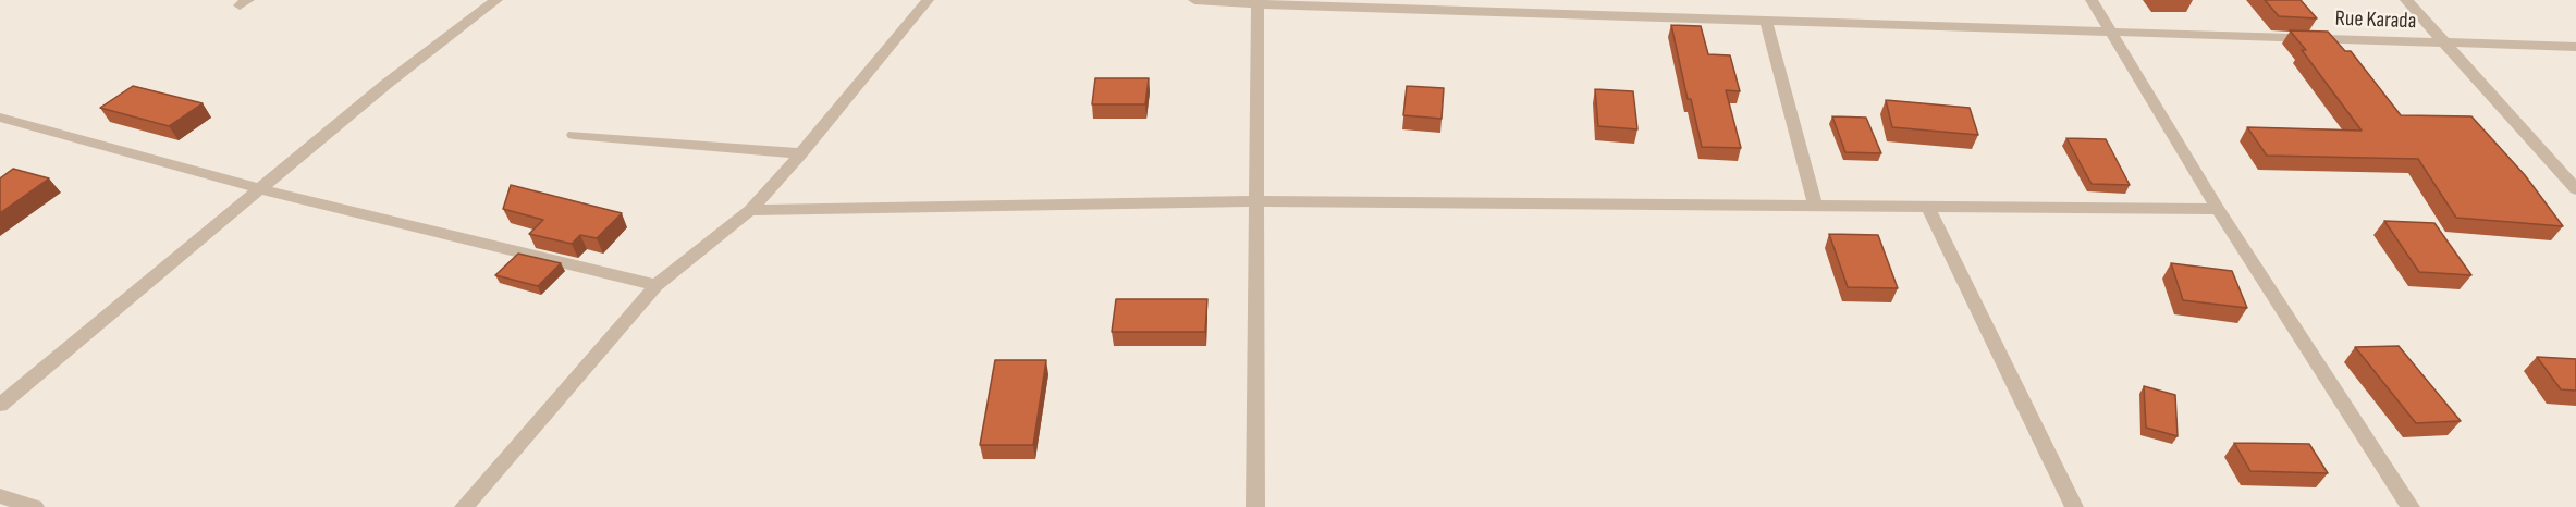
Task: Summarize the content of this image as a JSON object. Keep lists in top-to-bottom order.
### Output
{
  "streets": {
    "street": ["Rue Karada"]
  }
}
